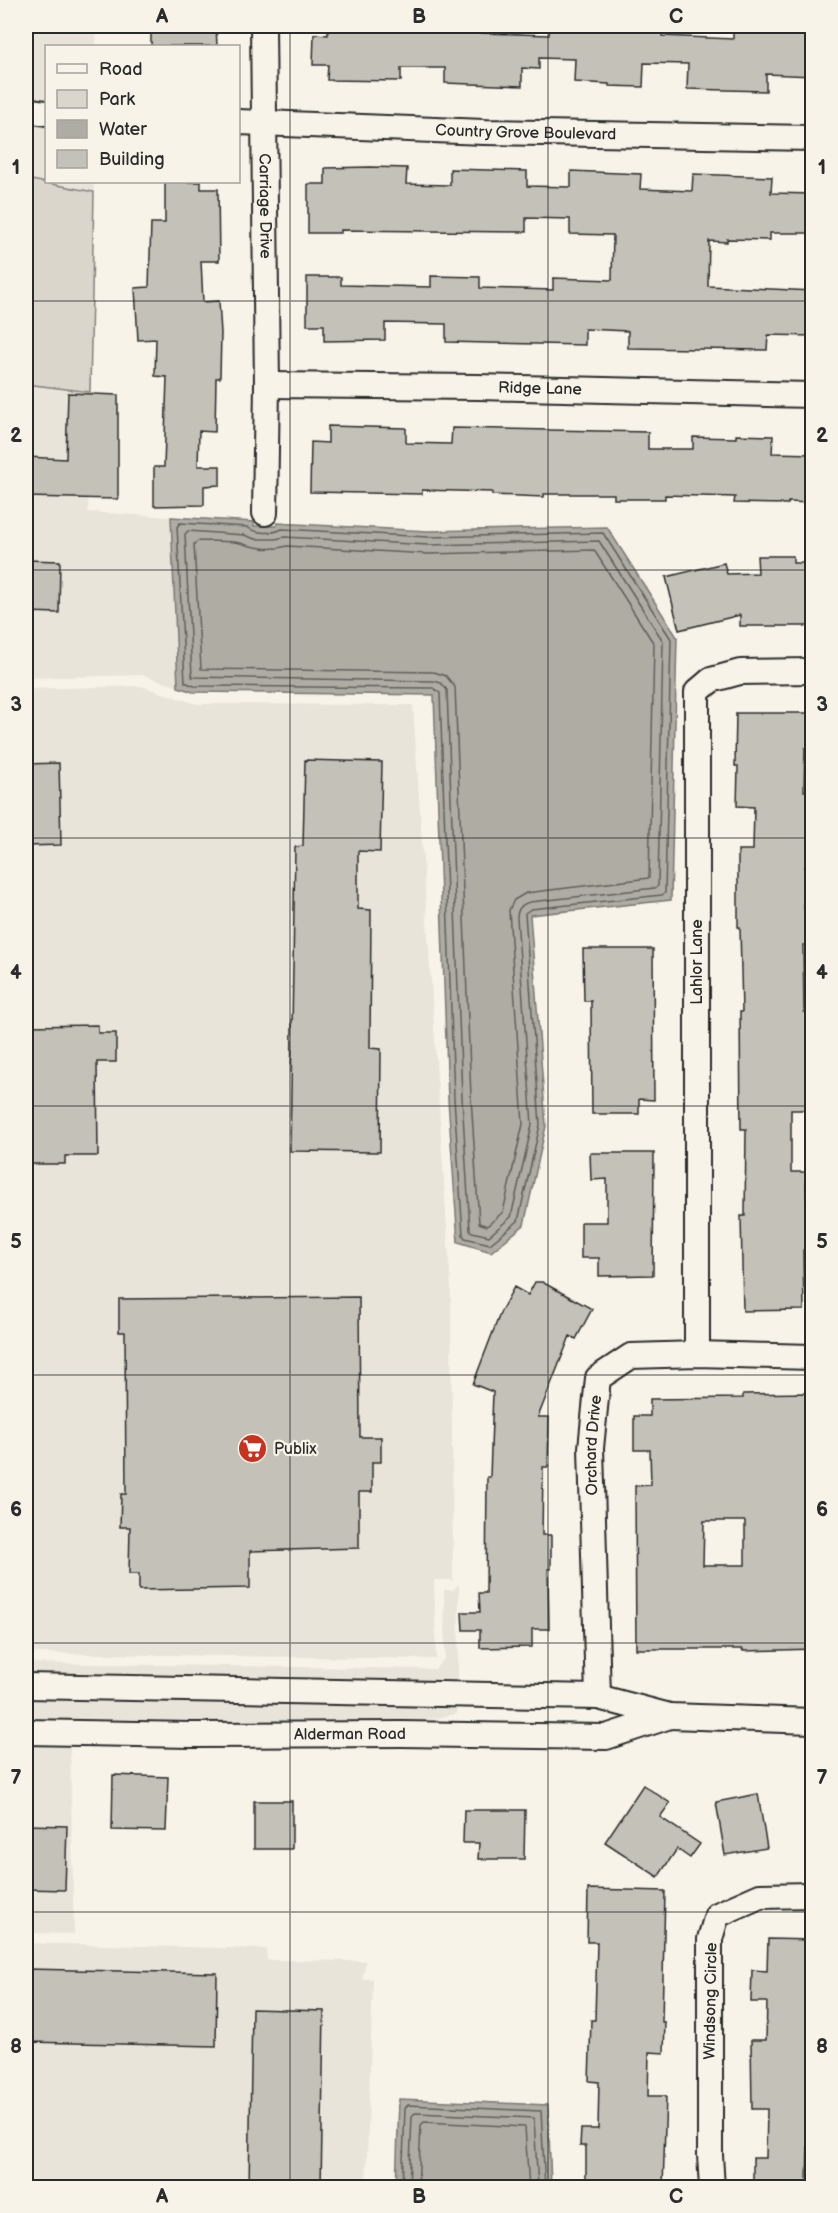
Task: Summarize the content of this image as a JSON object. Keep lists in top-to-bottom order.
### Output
{
  "streets": {
    "street": [
      "Country Grove Boulevard",
      "Carriage Drive",
      "Ridge Lane",
      "Lahlor Lane",
      "Orchard Drive",
      "Alderman Road",
      "Windsong Circle"
    ]
  },
  "crossings": [
    ["Country Grove Boulevard", "Carriage Drive"],
    ["Carriage Drive", "Ridge Lane"],
    ["Lahlor Lane", "Orchard Drive"],
    ["Orchard Drive", "Alderman Road"]
  ],
  "places": {
    "supermarket": ["Publix"]
  },
  "legend": [
    "Road",
    "Park",
    "Water",
    "Building"
  ],
  "grid": {
    "columns": ["A", "B", "C"],
    "rows": [
      "1",
      "2",
      "3",
      "4",
      "5",
      "6",
      "7",
      "8"
    ]
  }
}
